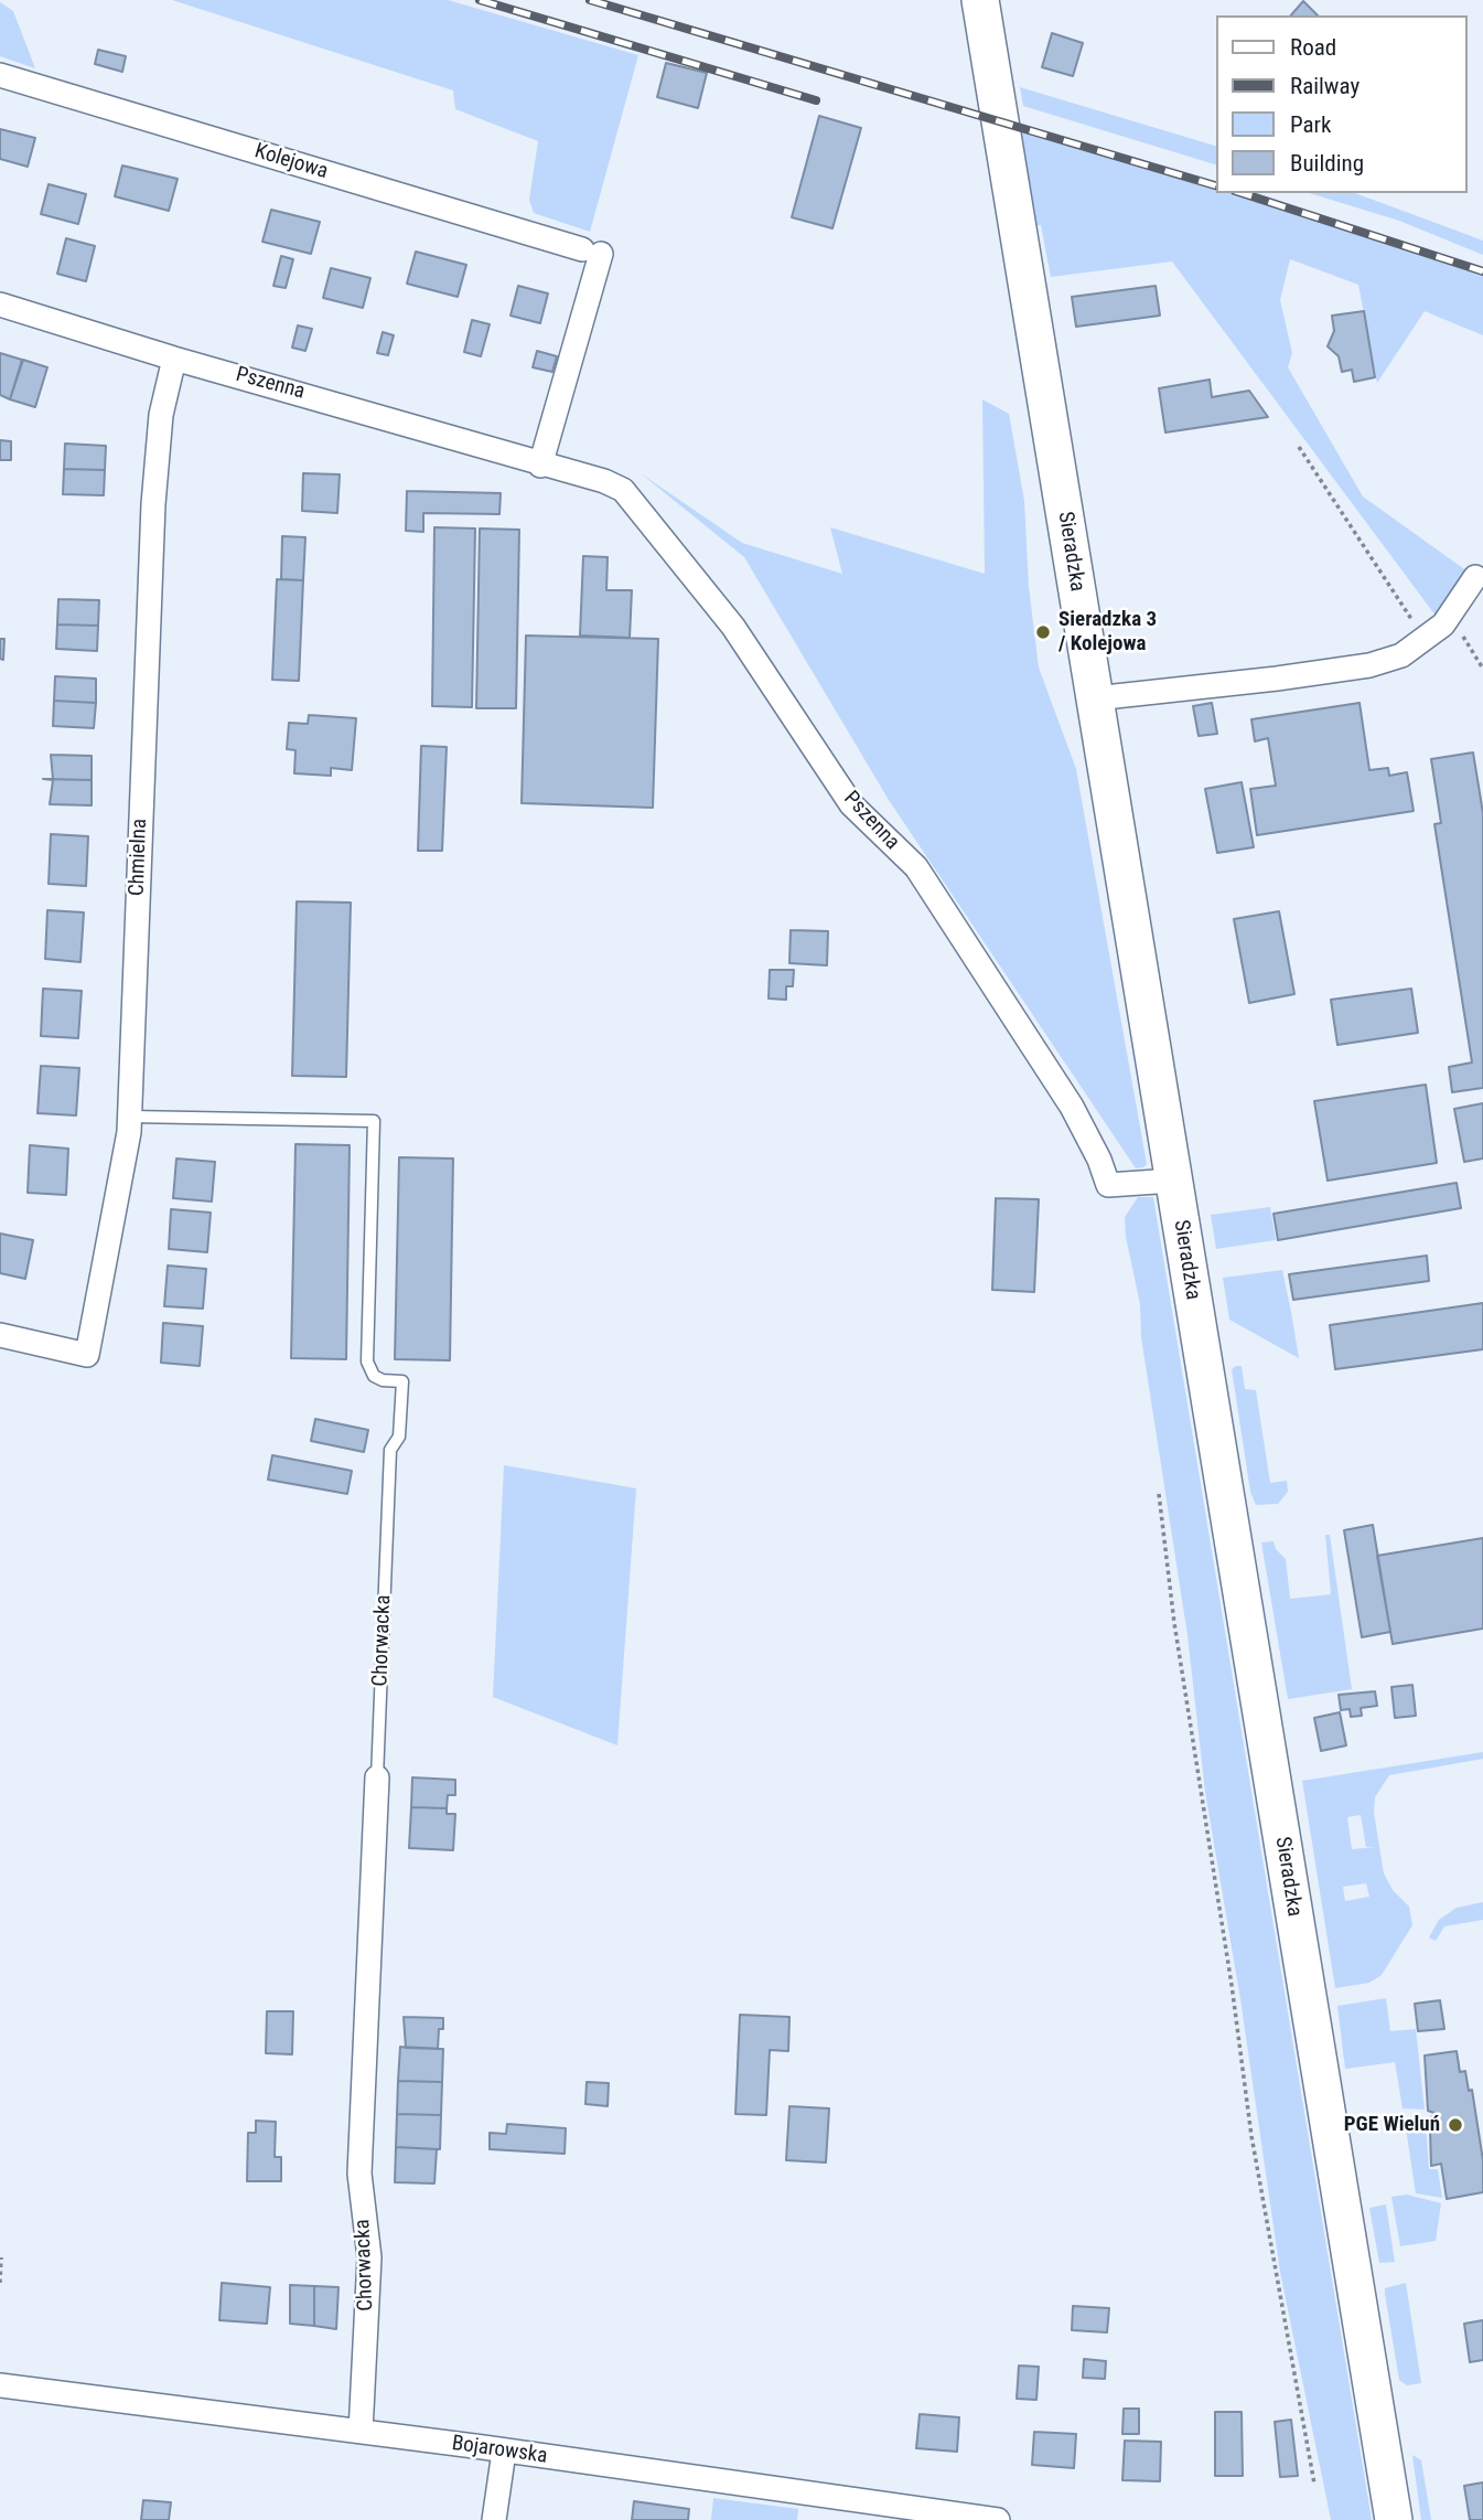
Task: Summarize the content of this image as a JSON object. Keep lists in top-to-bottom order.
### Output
{
  "streets": {
    "main road": ["Sieradzka"],
    "street": [
      "Kolejowa",
      "Pszenna",
      "Chmielna",
      "Chorwacka",
      "Bojarowska"
    ]
  },
  "crossings": [
    ["Kolejowa", "Pszenna"],
    ["Pszenna", "Sieradzka"],
    ["Pszenna", "Chmielna"],
    ["Chmielna", "Chorwacka"],
    ["Chorwacka", "Bojarowska"]
  ],
  "places": ["Sieradzka 3 / Kolejowa", "PGE Wieluń"],
  "legend": [
    "Road",
    "Railway",
    "Park",
    "Building"
  ]
}
